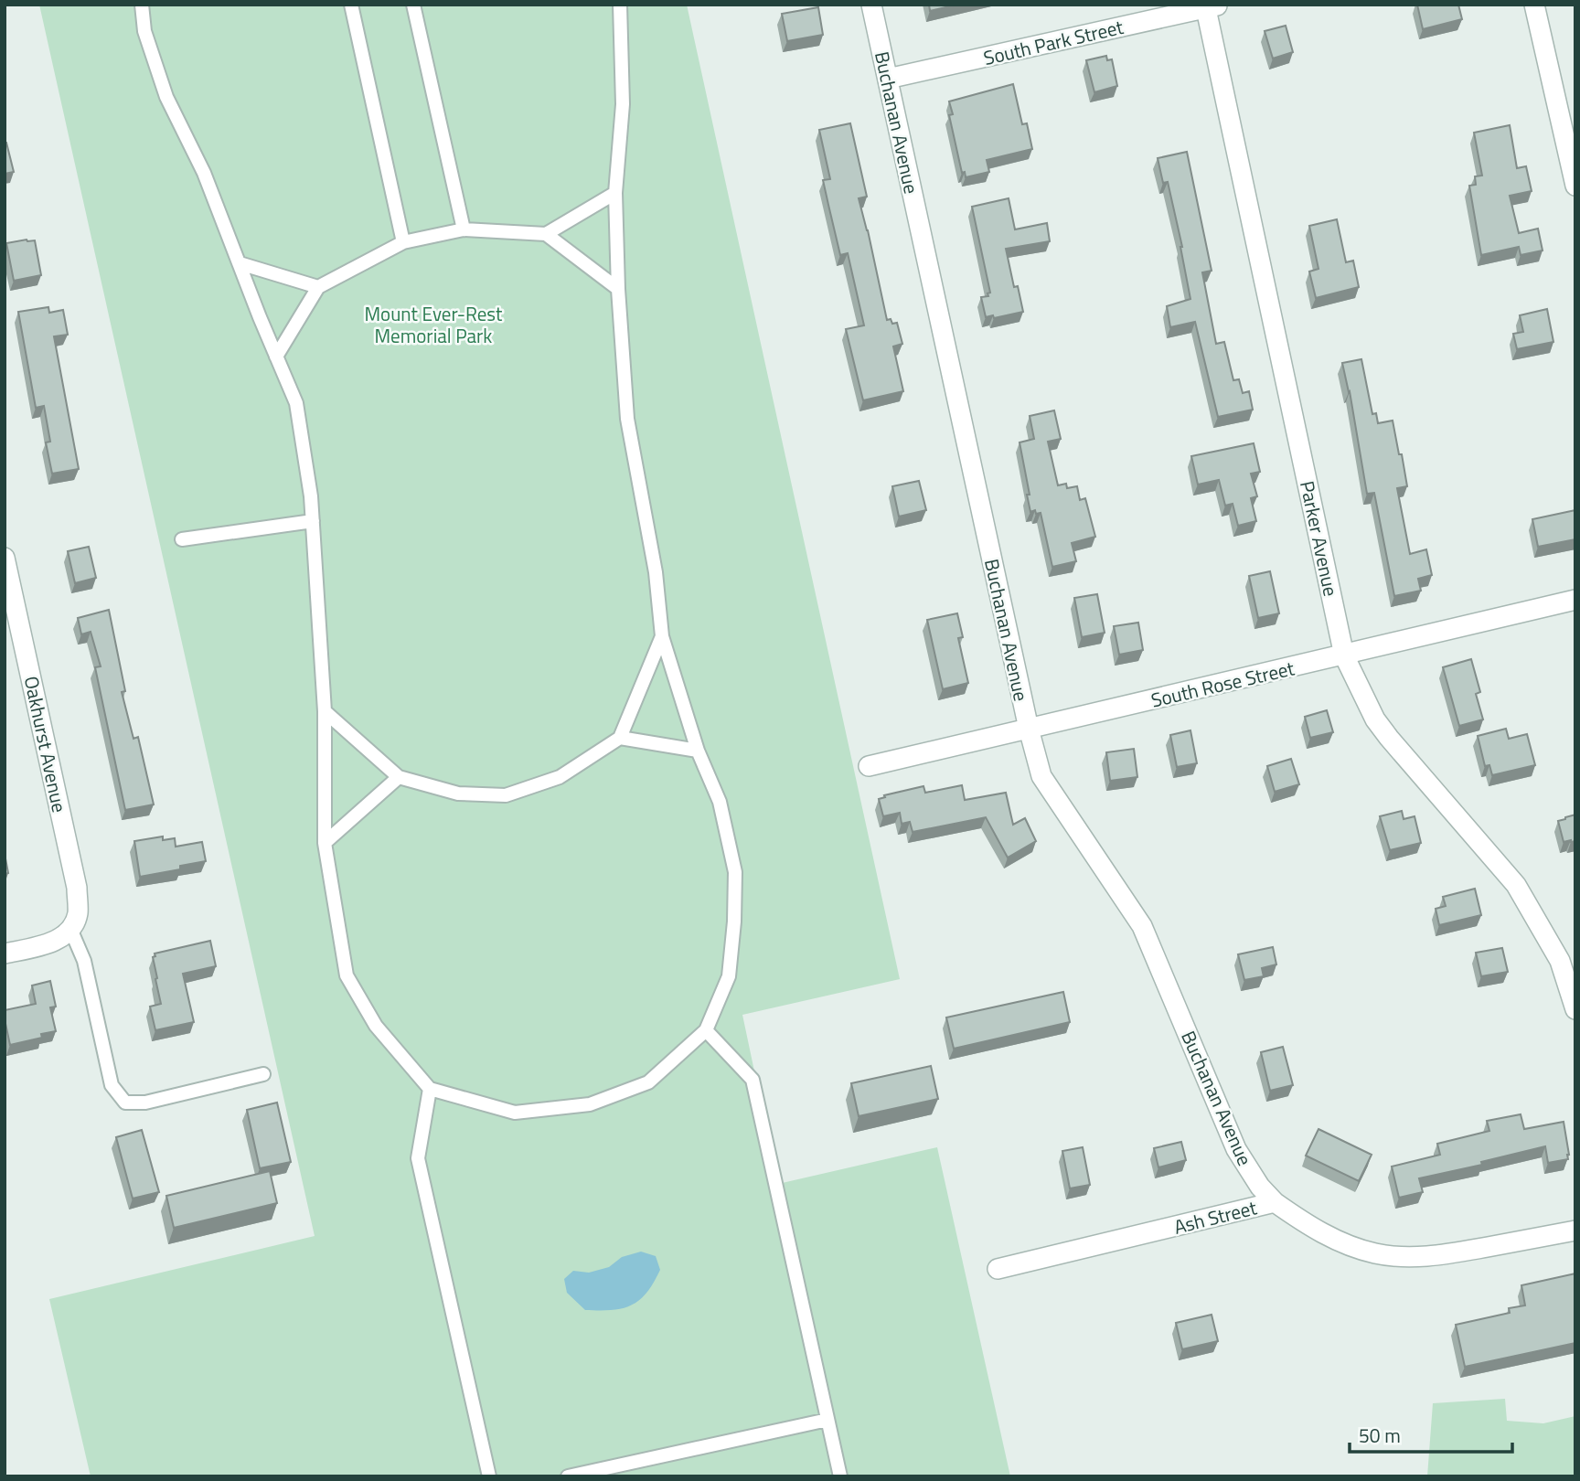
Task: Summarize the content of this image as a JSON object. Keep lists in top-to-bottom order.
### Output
{
  "streets": {
    "street": [
      "South Park Street",
      "Buchanan Avenue",
      "Parker Avenue",
      "South Rose Street",
      "Oakhurst Avenue",
      "Ash Street"
    ]
  },
  "crossings": [
    ["South Park Street", "Buchanan Avenue"],
    ["South Park Street", "Parker Avenue"],
    ["Buchanan Avenue", "South Rose Street"],
    ["Buchanan Avenue", "Ash Street"],
    ["Parker Avenue", "South Rose Street"]
  ],
  "parks": ["Mount Ever-Rest Memorial Park"],
  "scale_bar": "50 m"
}
